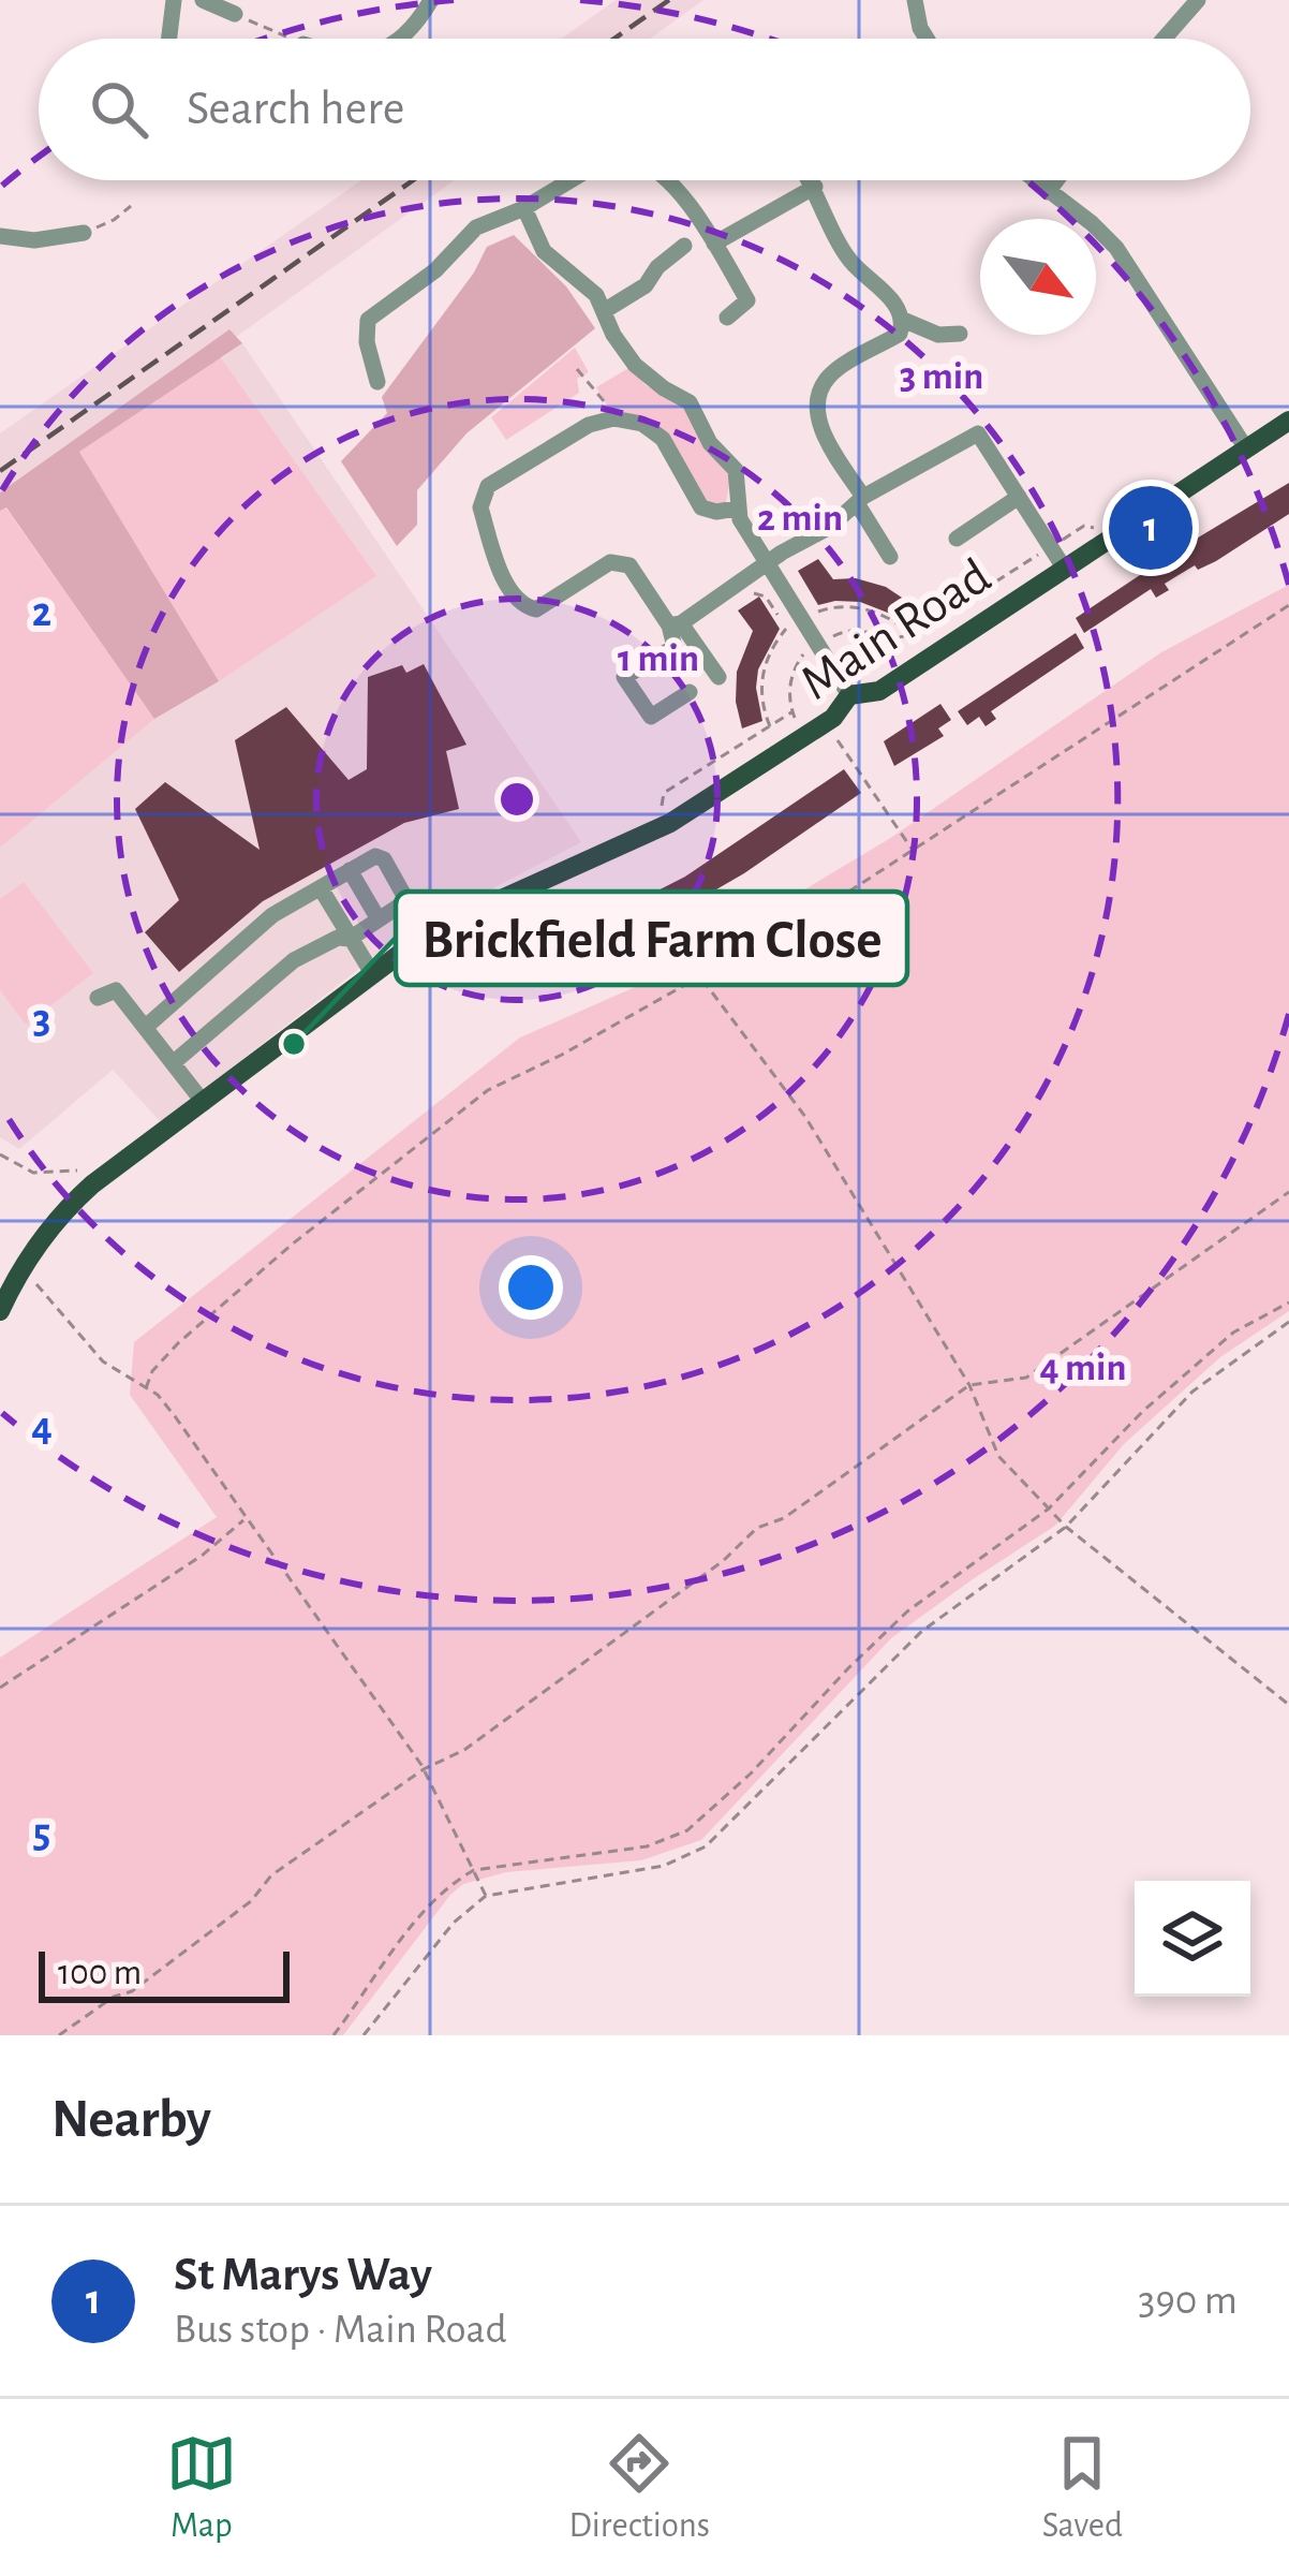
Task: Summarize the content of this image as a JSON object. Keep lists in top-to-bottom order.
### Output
{
  "streets": {
    "main road": ["Main Road"]
  },
  "places": ["Brickfield Farm Close"],
  "scale_bar": "100 m",
  "north": "bottom right",
  "page": {
    "search": "Search here",
    "pins": "1",
    "scale": "100 m",
    "heading": "Nearby",
    "list": [
      {
        "mark": "1",
        "name": "St Marys Way",
        "note": "Bus stop · Main Road",
        "value": "390 m"
      }
    ],
    "nav": ["Map", "Directions", "Saved"]
  },
  "grid": {
    "rows": [
      "2",
      "3",
      "4",
      "5"
    ]
  },
  "rings": [
    "3 min",
    "2 min",
    "1 min",
    "4 min"
  ]
}
